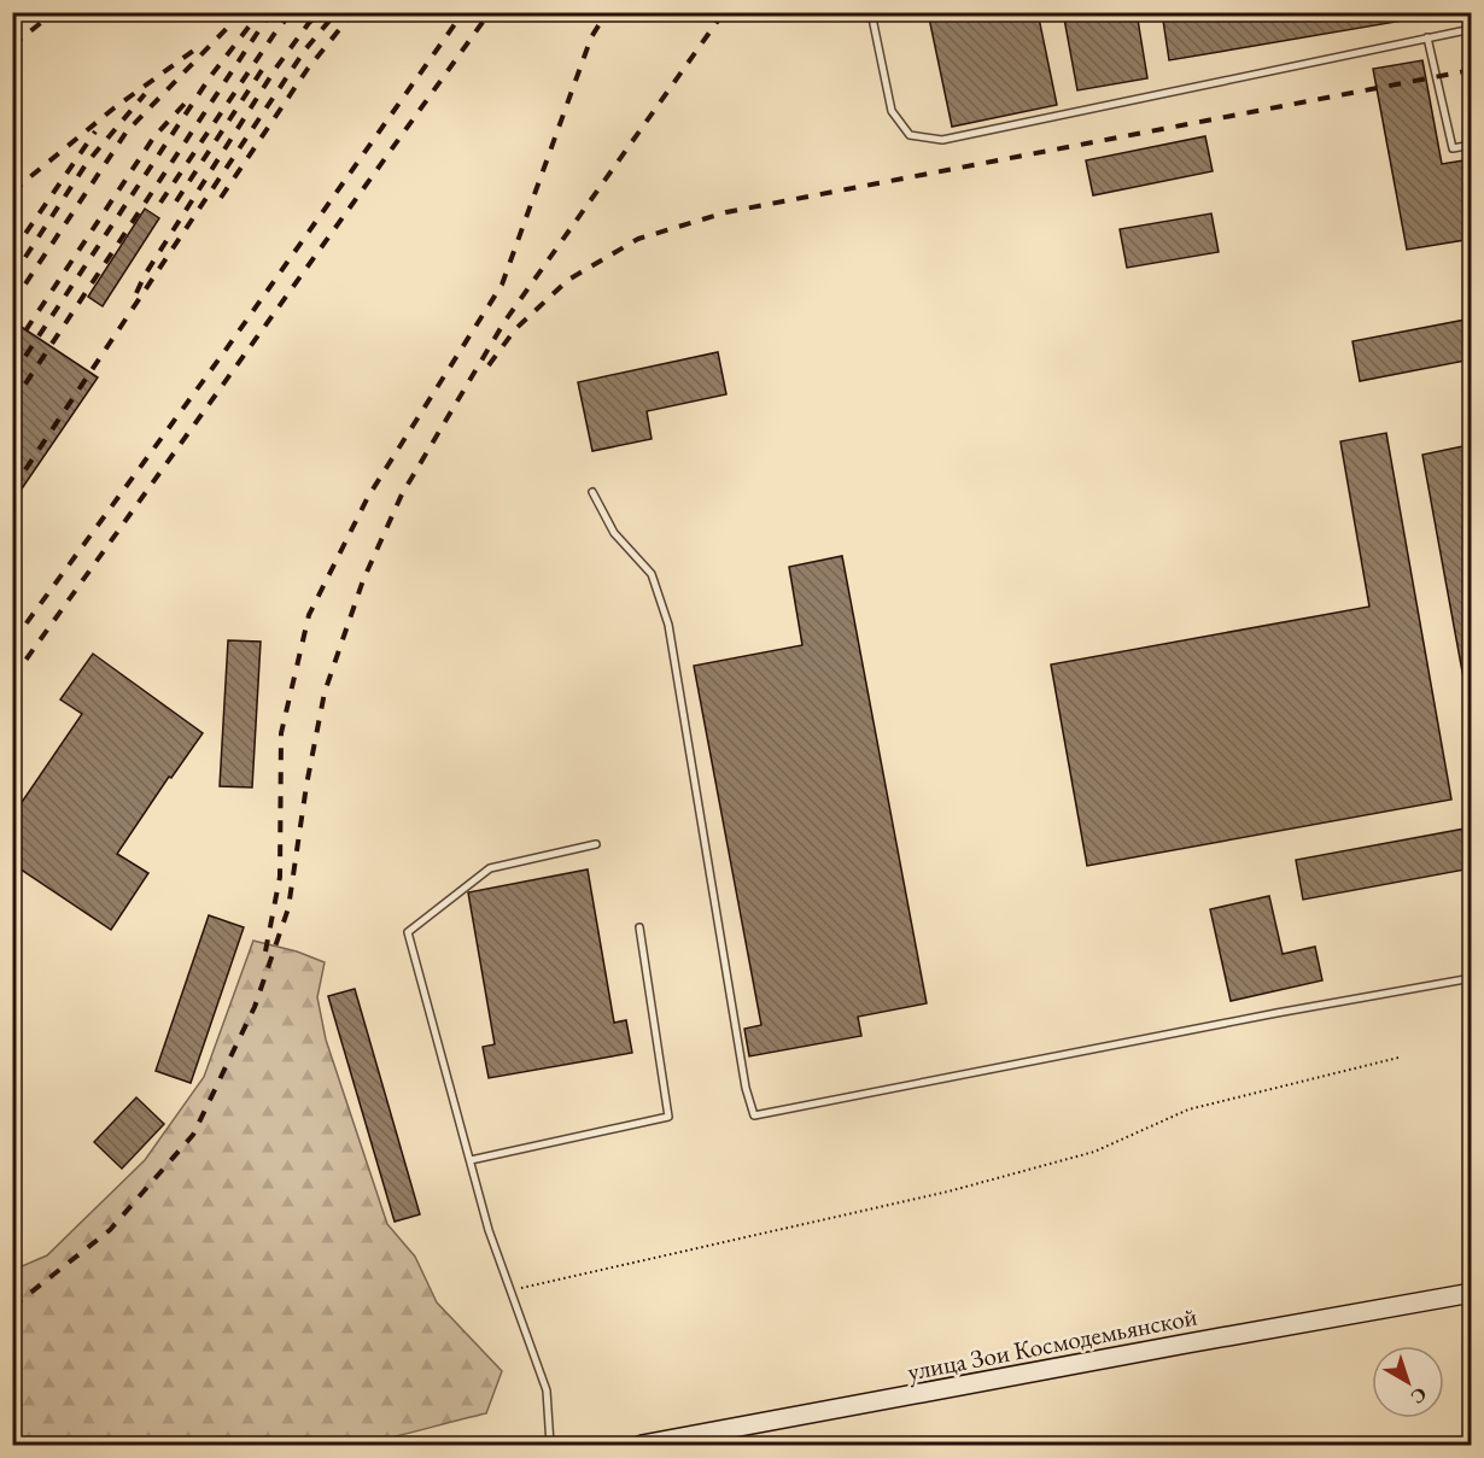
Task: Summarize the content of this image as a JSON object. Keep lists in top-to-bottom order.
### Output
{
  "streets": {
    "main road": ["улица Зои Космодемьянской"]
  },
  "north": "bottom right"
}
